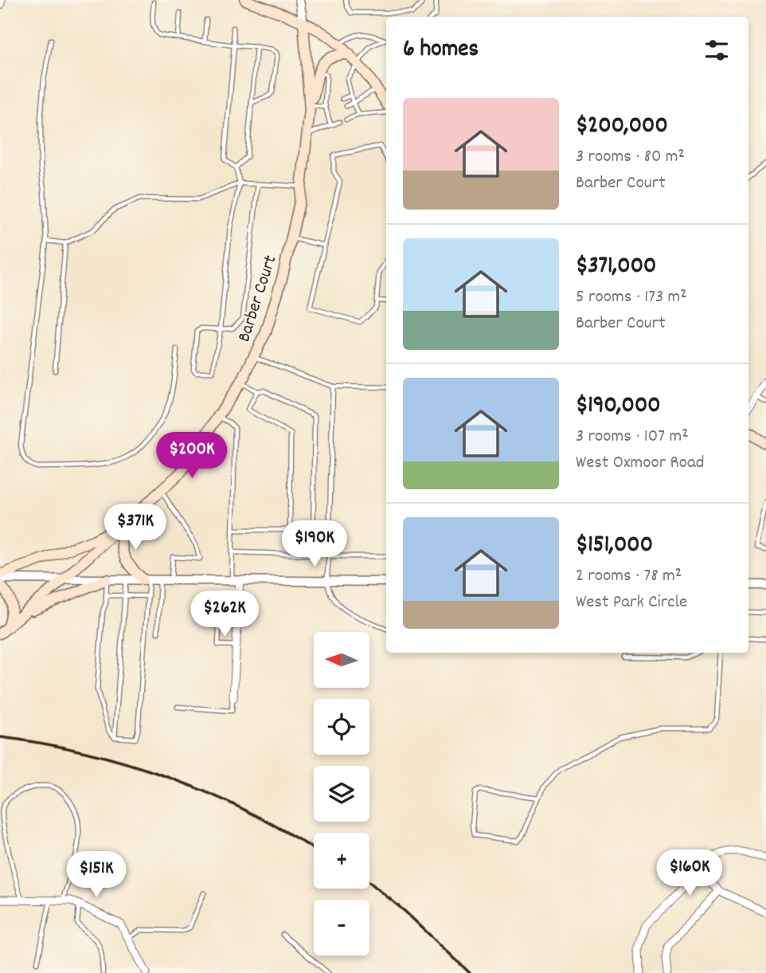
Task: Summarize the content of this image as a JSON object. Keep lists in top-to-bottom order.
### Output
{
  "streets": {
    "main road": ["Barber Court"]
  },
  "north": "left",
  "page": {
    "heading": "6 homes",
    "list": [
      {
        "name": "$200,000",
        "note": "3 rooms · 80 m² · Barber Court"
      },
      {
        "name": "$371,000",
        "note": "5 rooms · 173 m² · Barber Court"
      },
      {
        "name": "$190,000",
        "note": "3 rooms · 107 m² · West Oxmoor Road"
      },
      {
        "name": "$151,000",
        "note": "2 rooms · 78 m² · West Park Circle"
      }
    ],
    "price": [
      "$200K",
      "$371K",
      "$190K",
      "$262K",
      "$160K",
      "$151K"
    ],
    "map_buttons": ["+", "−"]
  }
}
